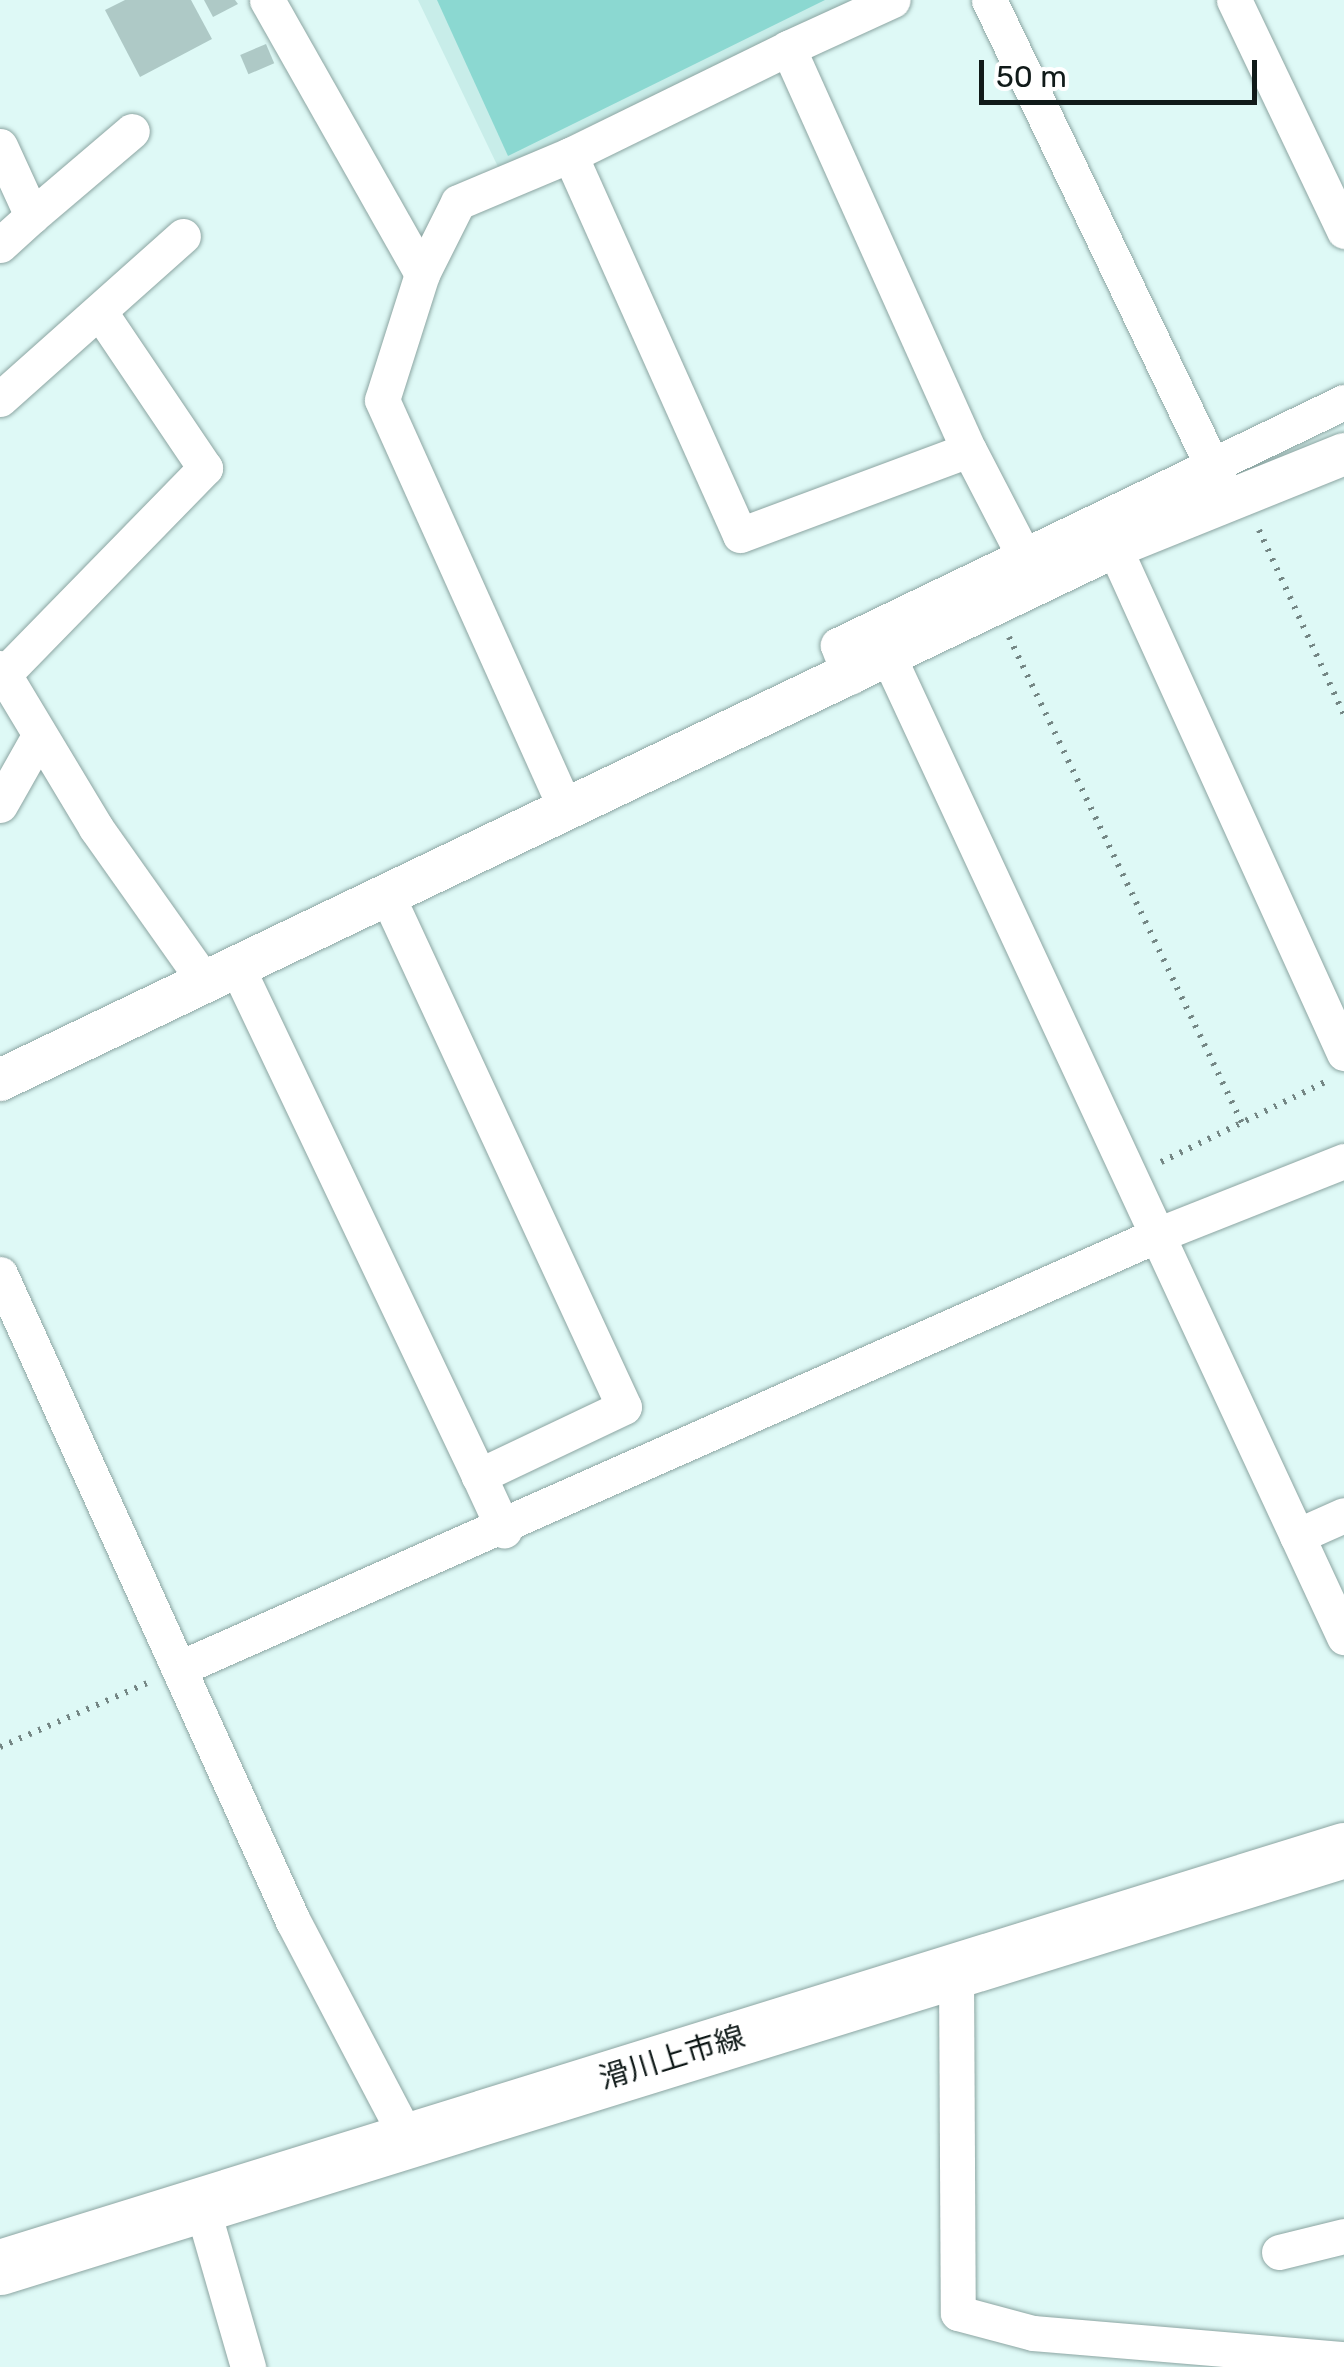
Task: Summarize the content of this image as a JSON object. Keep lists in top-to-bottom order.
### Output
{
  "streets": {
    "main road": ["滑川上市線"]
  },
  "scale_bar": "50 m"
}
